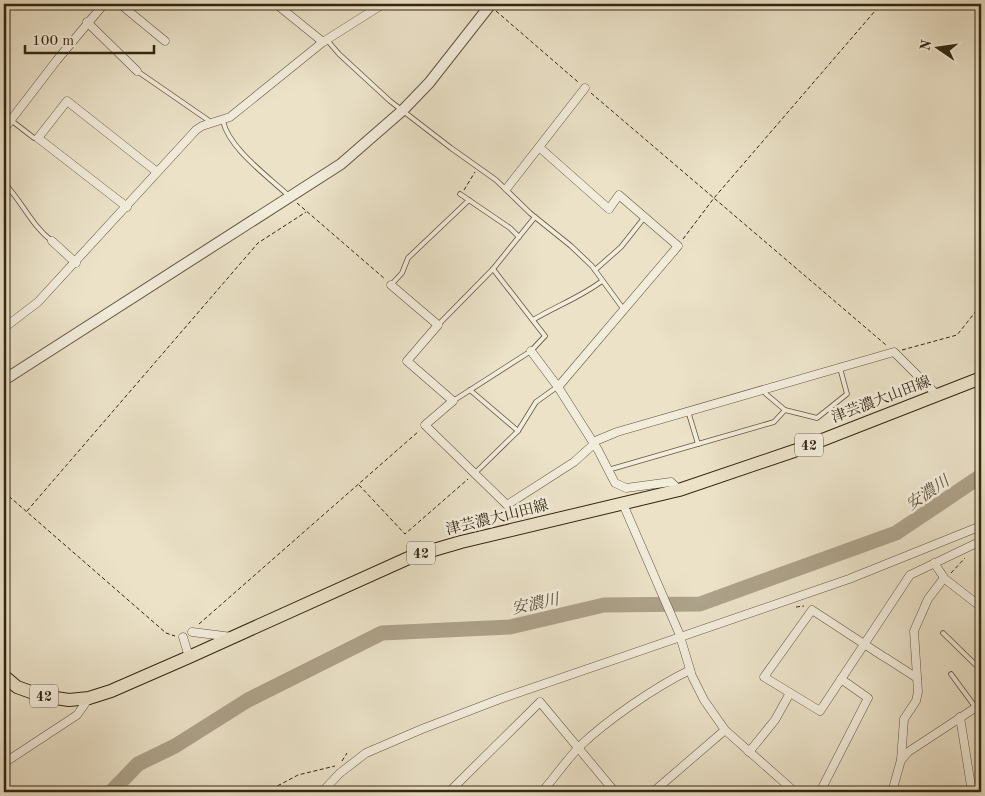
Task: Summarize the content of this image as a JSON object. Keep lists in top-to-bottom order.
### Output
{
  "streets": {
    "main road": ["津芸濃大山田線", "42"]
  },
  "water": ["安濃川"],
  "scale_bar": "100 m",
  "north": "left"
}
